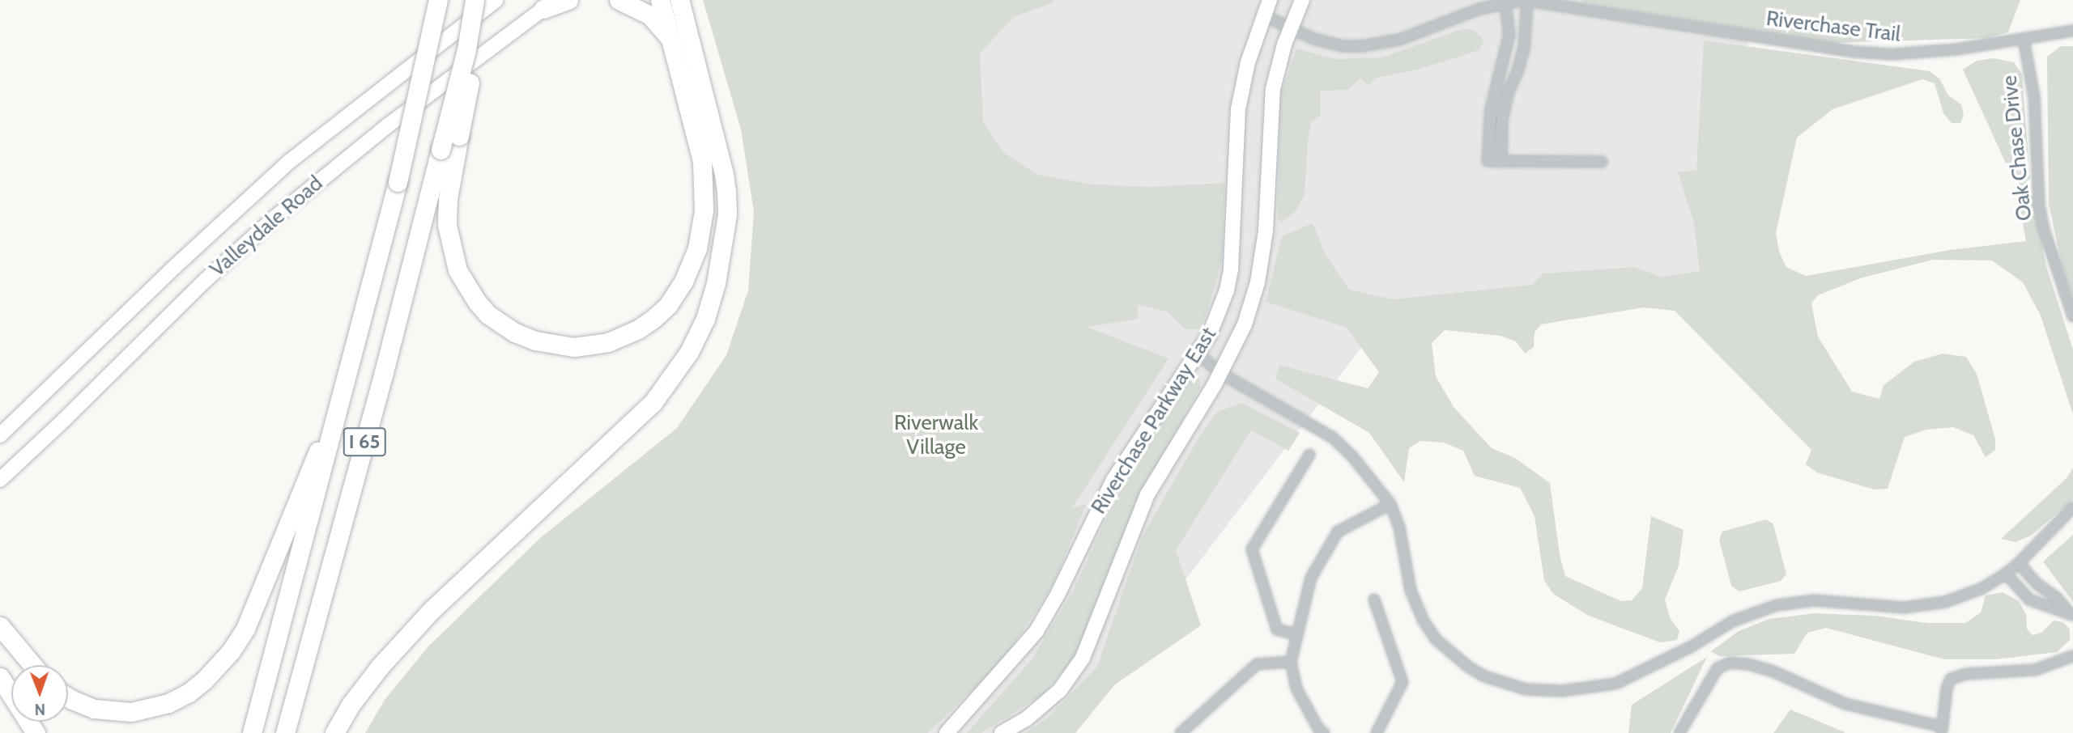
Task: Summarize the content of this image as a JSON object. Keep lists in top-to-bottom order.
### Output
{
  "streets": {
    "highway": ["I 65"],
    "street": [
      "Riverchase Trail",
      "Oak Chase Drive",
      "Valleydale Road",
      "Riverchase Parkway East"
    ]
  },
  "crossings": [
    ["Riverchase Trail", "Oak Chase Drive"],
    ["Riverchase Trail", "Riverchase Parkway East"]
  ],
  "parks": ["Riverwalk Village"],
  "north": "bottom"
}
